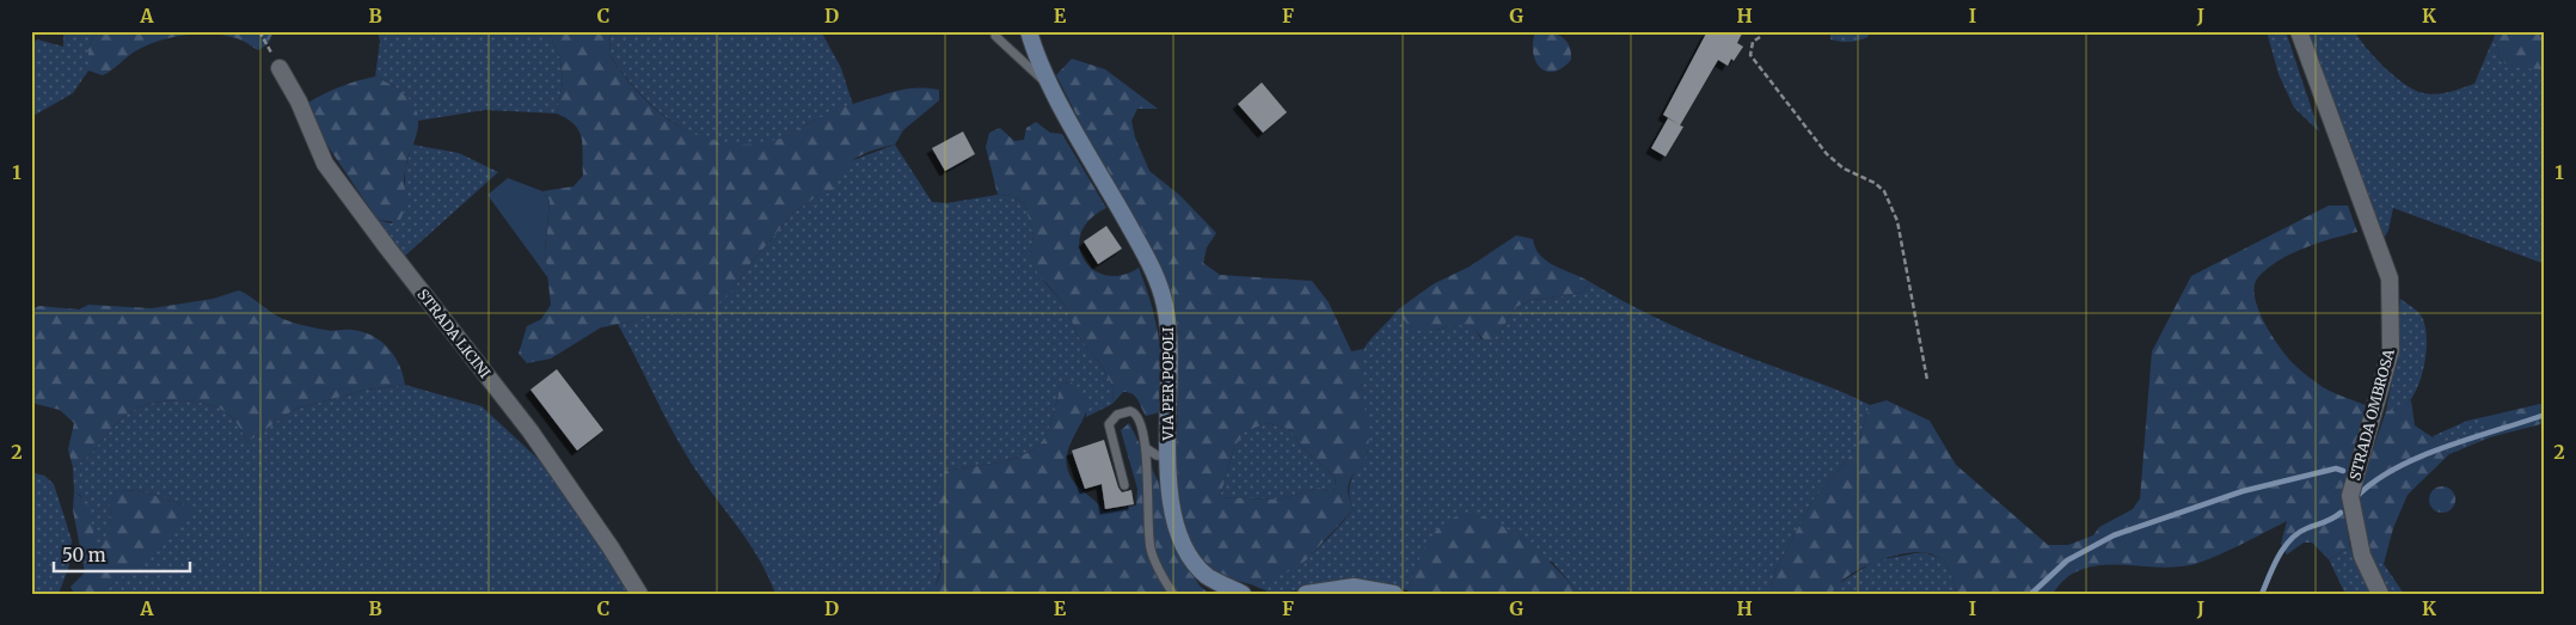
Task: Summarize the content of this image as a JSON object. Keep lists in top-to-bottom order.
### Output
{
  "streets": {
    "main road": ["VIA PER POPOLI"],
    "street": ["STRADA LICINI", "STRADA OMBROSA"]
  },
  "scale_bar": "50 m",
  "grid": {
    "columns": [
      "A",
      "B",
      "C",
      "D",
      "E",
      "F",
      "G",
      "H",
      "I",
      "J",
      "K"
    ],
    "rows": ["1", "2"]
  }
}
